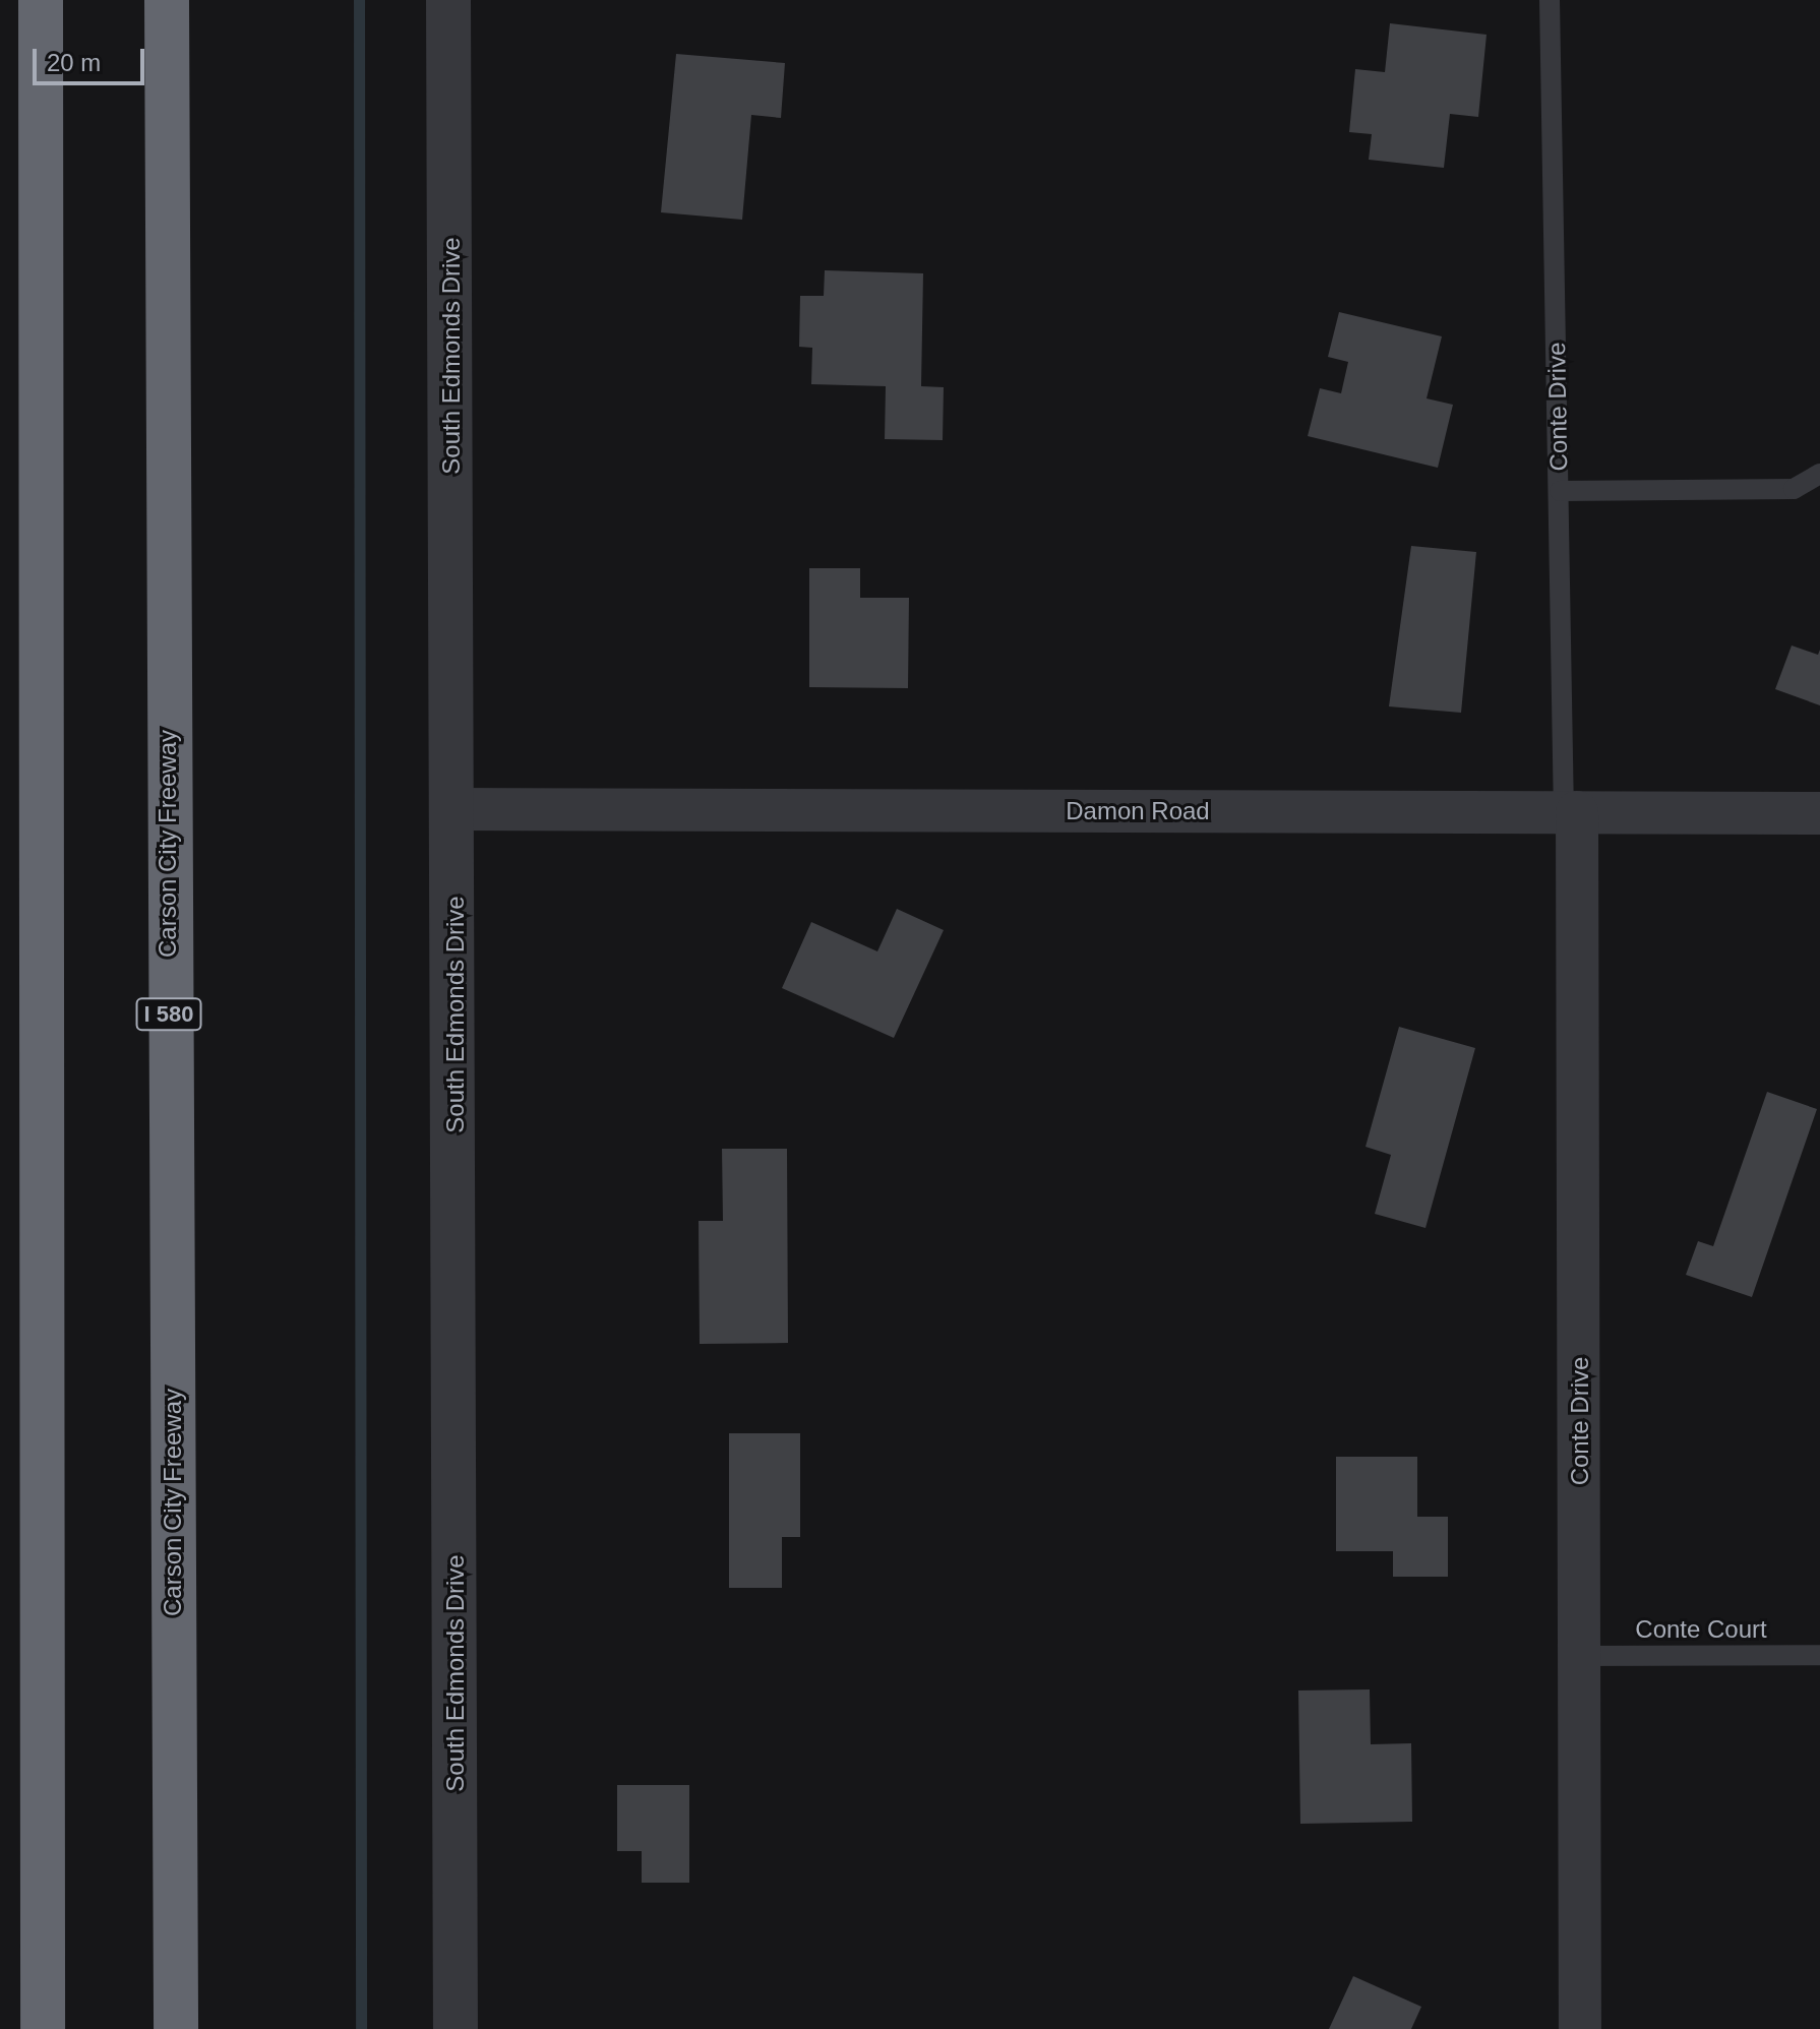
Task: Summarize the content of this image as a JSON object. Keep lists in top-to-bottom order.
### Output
{
  "streets": {
    "highway": ["Carson City Freeway", "I 580"],
    "street": ["South Edmonds Drive", "Conte Drive", "Damon Road"],
    "lane": ["Conte Court"]
  },
  "crossings": [
    ["South Edmonds Drive", "Damon Road"],
    ["Conte Drive", "Damon Road"],
    ["Conte Drive", "Conte Court"]
  ],
  "scale_bar": "20 m"
}
